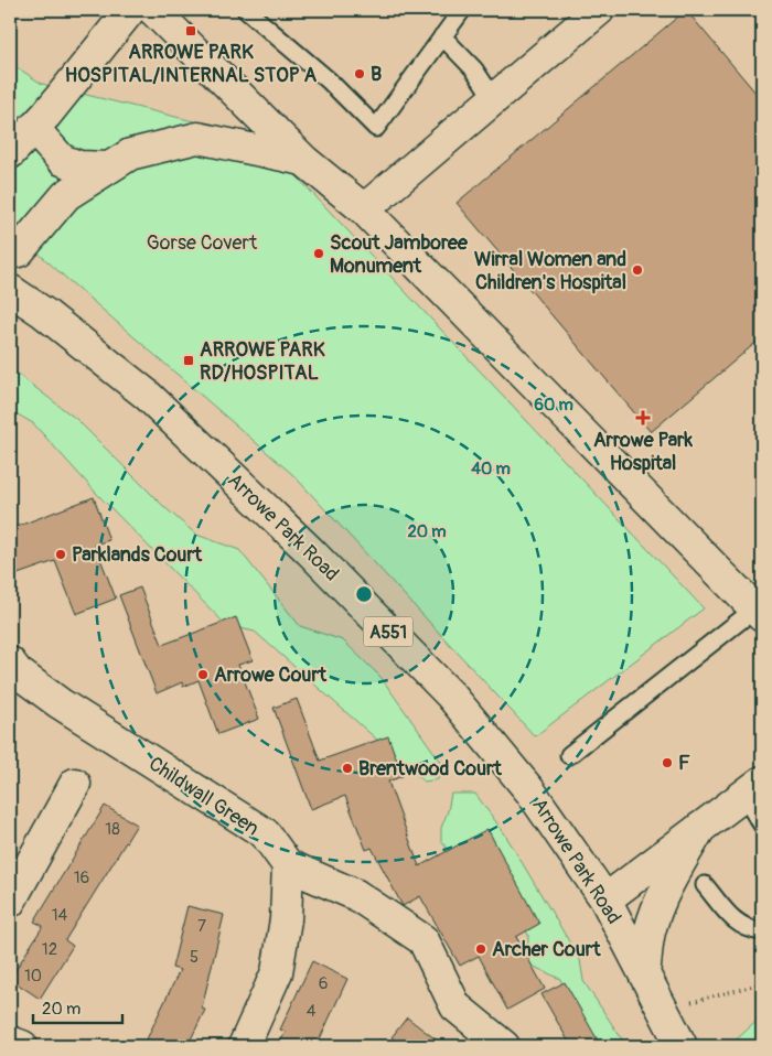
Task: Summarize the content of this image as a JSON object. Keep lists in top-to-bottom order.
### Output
{
  "streets": {
    "street": ["Arrowe Park Road", "A551", "Childwall Green"]
  },
  "parks": ["Gorse Covert"],
  "places": {
    "transit": ["ARROWE PARK HOSPITAL/INTERNAL STOP A", "ARROWE PARK RD/HOSPITAL"],
    "other": [
      "B",
      "Scout Jamboree Monument",
      "Wirral Women and Children's Hospital",
      "Parklands Court",
      "Arrowe Court",
      "F",
      "Brentwood Court",
      "Archer Court"
    ],
    "health": ["Arrowe Park Hospital"]
  },
  "house_numbers": [
    "18",
    "16",
    "14",
    "7",
    "12",
    "5",
    "10",
    "6",
    "4"
  ],
  "scale_bar": "20 m",
  "rings": ["60 m", "40 m", "20 m"]
}
